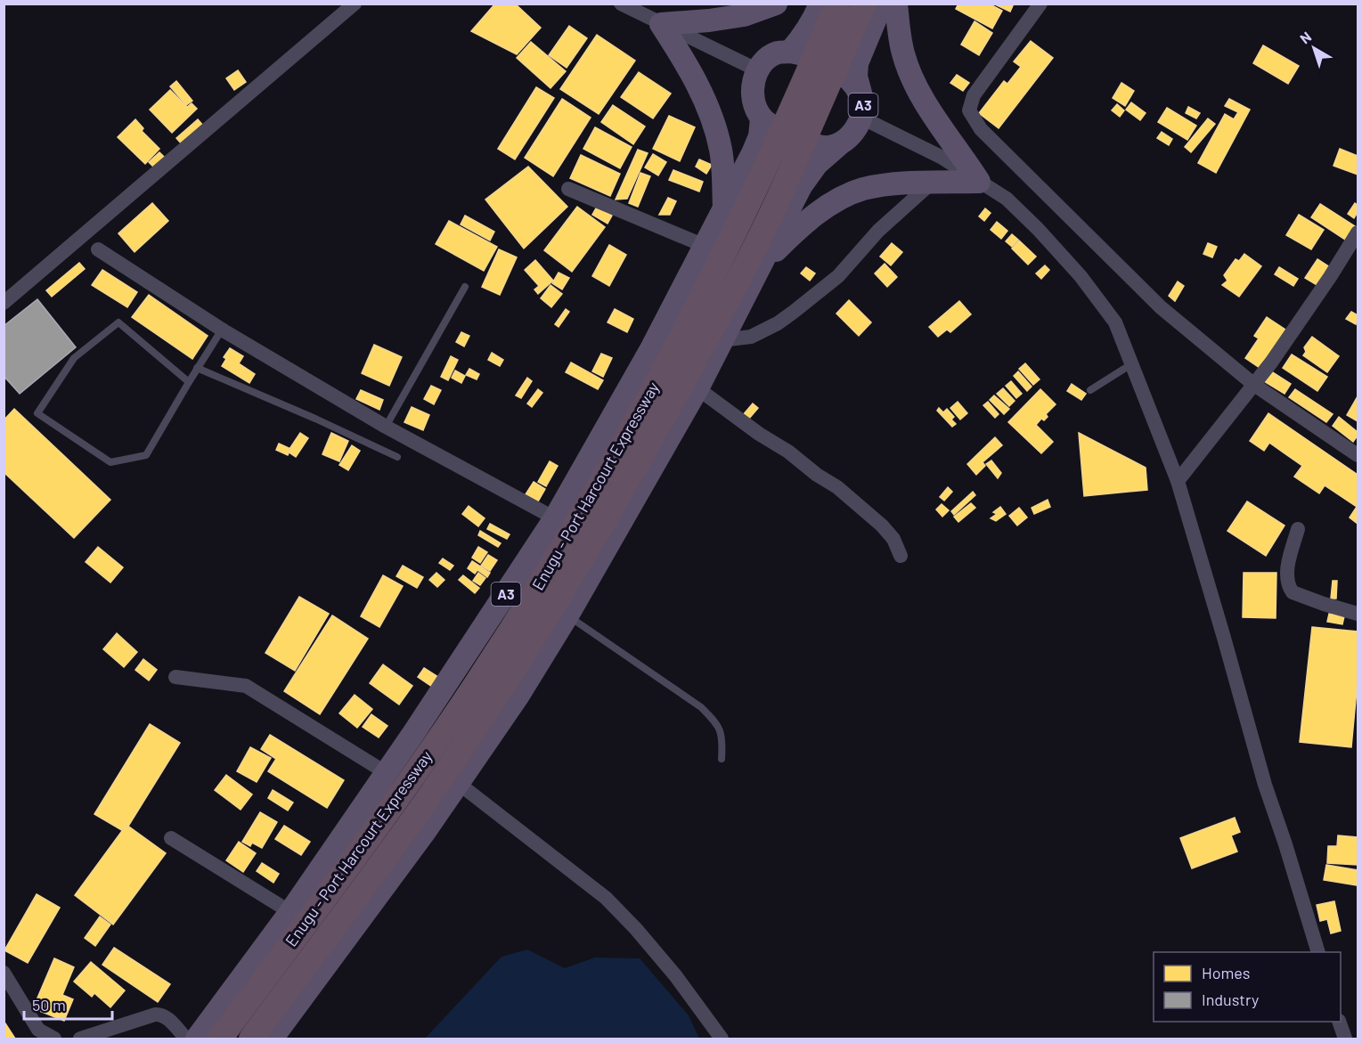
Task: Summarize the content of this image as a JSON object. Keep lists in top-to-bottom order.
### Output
{
  "streets": {
    "highway": ["A3", "Enugu - Port Harcourt Expressway"]
  },
  "crossings": [
    ["A3", "Enugu - Port Harcourt Expressway"]
  ],
  "legend": ["Homes", "Industry"],
  "scale_bar": "50 m",
  "north": "top left"
}
